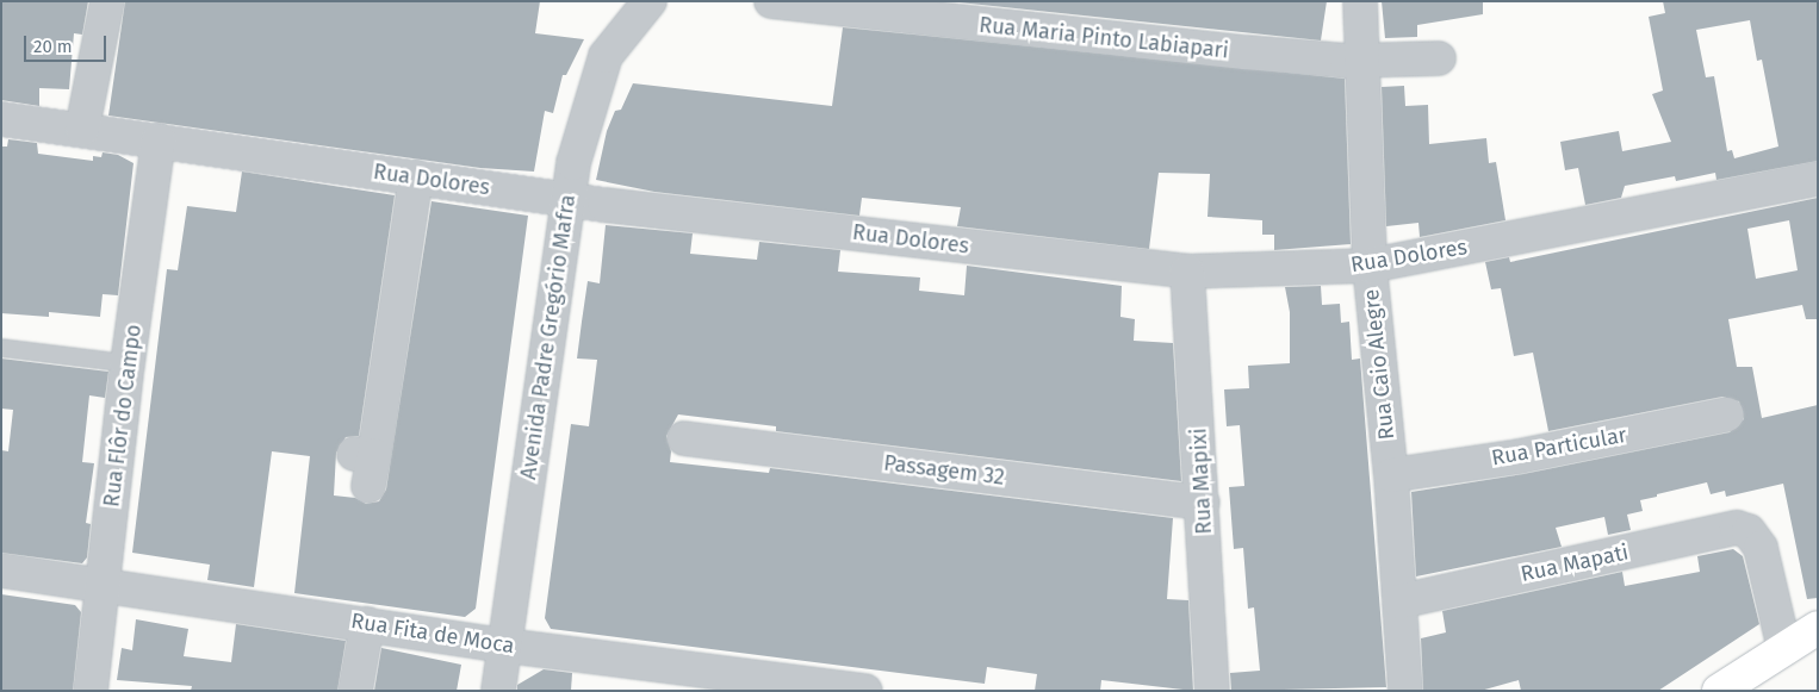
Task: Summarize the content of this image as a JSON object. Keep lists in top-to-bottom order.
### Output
{
  "streets": {
    "street": [
      "Rua Maria Pinto Labiapari",
      "Rua Dolores",
      "Avenida Padre Gregório Mafra",
      "Rua Caio Alegre",
      "Rua Flôr do Campo",
      "Rua Particular",
      "Passagem 32",
      "Rua Mapixi",
      "Rua Mapati",
      "Rua Fita de Moca"
    ]
  },
  "crossings": [
    ["Rua Maria Pinto Labiapari", "Rua Caio Alegre"],
    ["Rua Dolores", "Avenida Padre Gregório Mafra"],
    ["Rua Dolores", "Rua Caio Alegre"],
    ["Rua Dolores", "Rua Flôr do Campo"],
    ["Rua Dolores", "Rua Mapixi"],
    ["Avenida Padre Gregório Mafra", "Rua Fita de Moca"],
    ["Rua Caio Alegre", "Rua Particular"],
    ["Rua Caio Alegre", "Rua Mapati"],
    ["Rua Flôr do Campo", "Rua Fita de Moca"],
    ["Passagem 32", "Rua Mapixi"]
  ],
  "scale_bar": "20 m"
}
